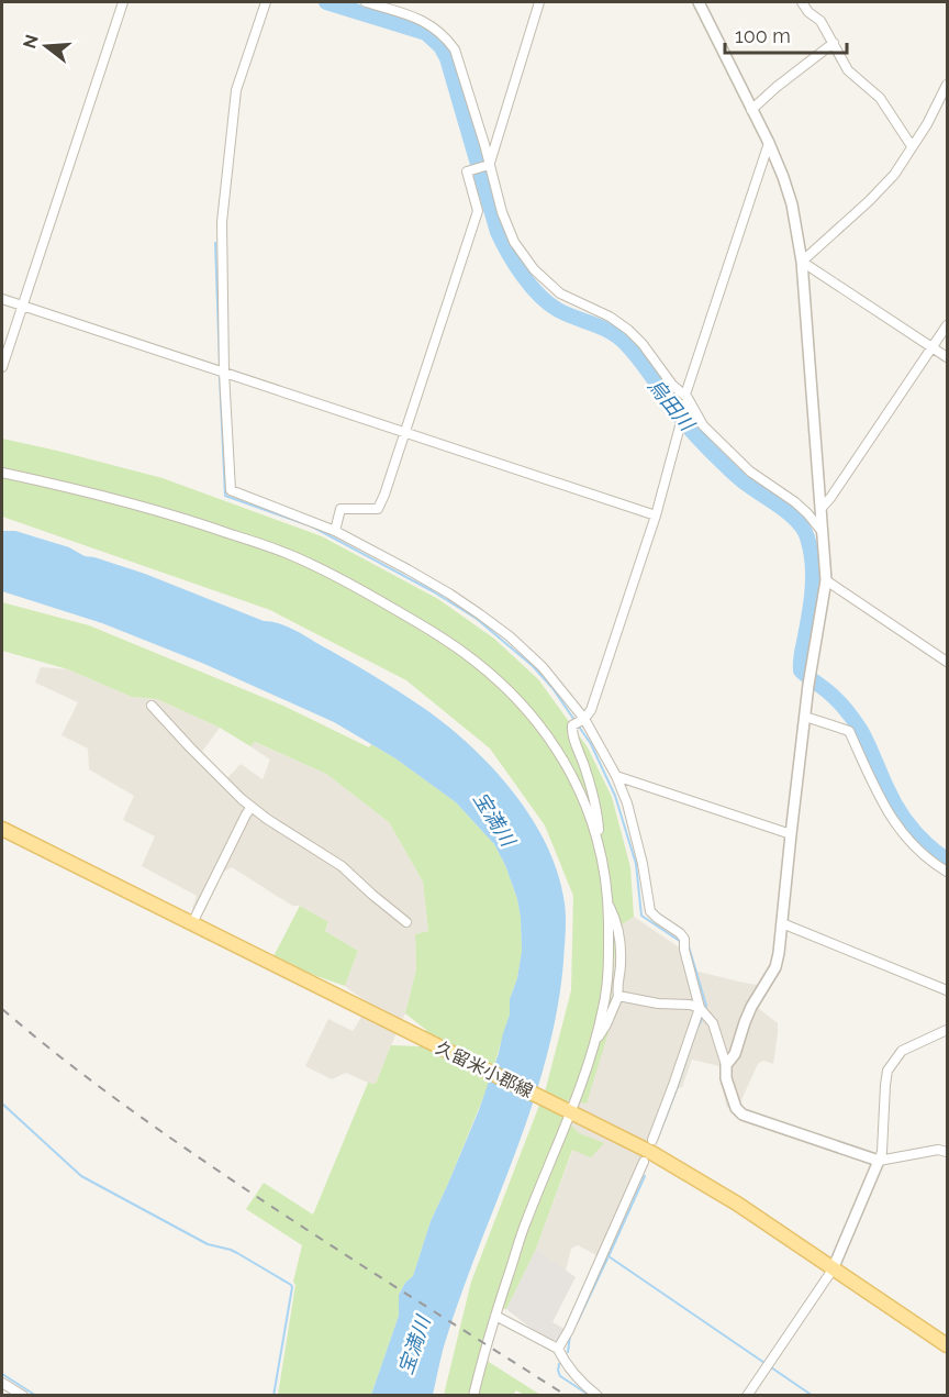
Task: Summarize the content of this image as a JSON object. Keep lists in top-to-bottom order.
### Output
{
  "streets": {
    "main road": ["久留米小郡線"]
  },
  "water": ["烏田川", "宝満川"],
  "scale_bar": "100 m",
  "north": "left"
}
